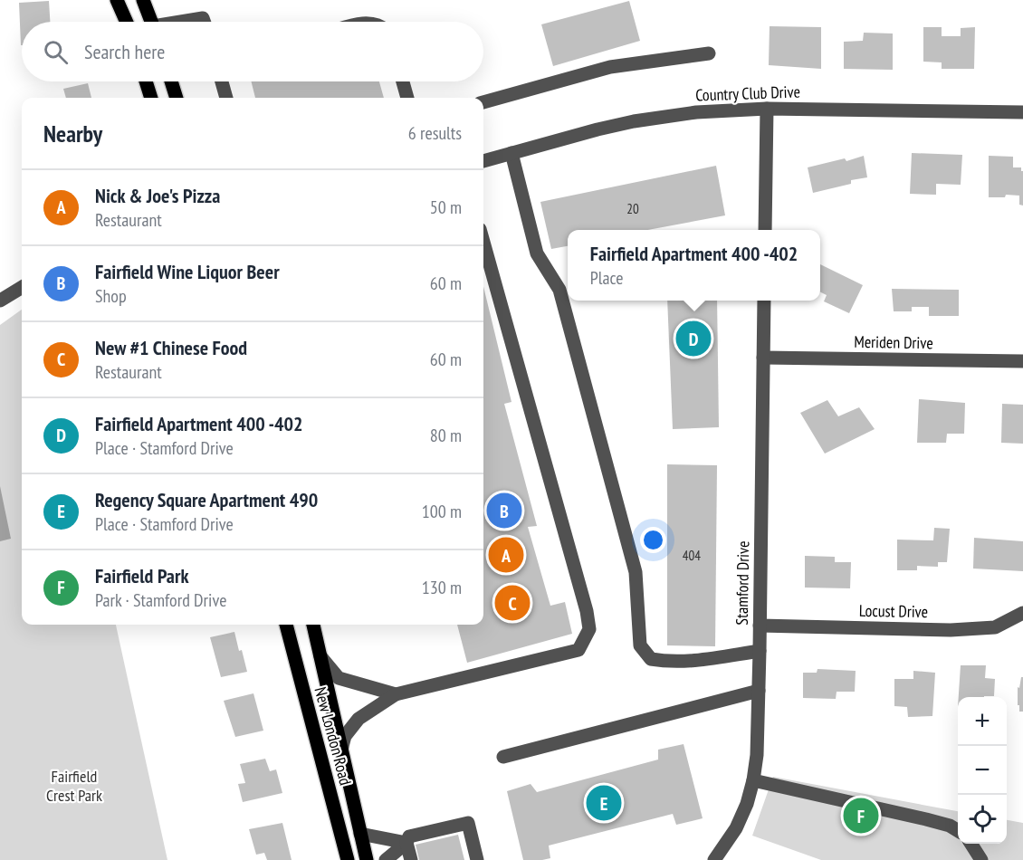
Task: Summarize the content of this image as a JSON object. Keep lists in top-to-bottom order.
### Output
{
  "streets": {
    "main road": ["New London Road"],
    "street": [
      "Country Club Drive",
      "Meriden Drive",
      "Stamford Drive",
      "Locust Drive"
    ]
  },
  "crossings": [
    ["Meriden Drive", "Stamford Drive"],
    ["Stamford Drive", "Locust Drive"]
  ],
  "parks": ["Fairfield Crest Park"],
  "house_numbers": ["20", "404"],
  "page": {
    "search": "Search here",
    "heading": ["Nearby", "6 results"],
    "list": [
      {
        "mark": "A",
        "name": "Nick & Joe's Pizza",
        "note": "Restaurant",
        "value": "50 m"
      },
      {
        "mark": "B",
        "name": "Fairfield Wine Liquor Beer",
        "note": "Shop",
        "value": "60 m"
      },
      {
        "mark": "C",
        "name": "New #1 Chinese Food",
        "note": "Restaurant",
        "value": "60 m"
      },
      {
        "mark": "D",
        "name": "Fairfield Apartment 400 -402",
        "note": "Place · Stamford Drive",
        "value": "80 m"
      },
      {
        "mark": "E",
        "name": "Regency Square Apartment 490",
        "note": "Place · Stamford Drive",
        "value": "100 m"
      },
      {
        "mark": "F",
        "name": "Fairfield Park",
        "note": "Park · Stamford Drive",
        "value": "130 m"
      }
    ],
    "popup": ["Fairfield Apartment 400 -402", "Place"],
    "pins": [
      "D",
      "B",
      "A",
      "C",
      "E",
      "F"
    ],
    "map_buttons": ["+", "−"]
  }
}
